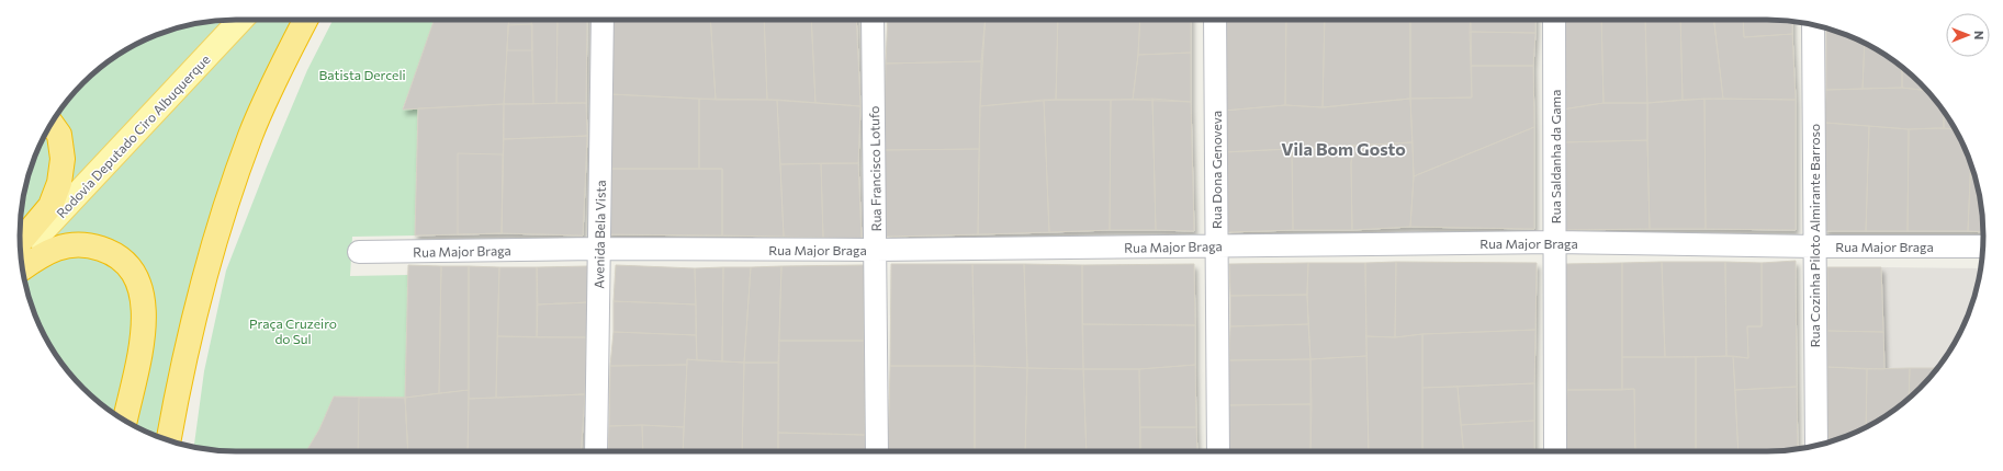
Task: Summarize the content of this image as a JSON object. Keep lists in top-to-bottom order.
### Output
{
  "streets": {
    "main road": ["Rodovia Deputado Ciro Albuquerque"],
    "street": [
      "Rua Saldanha da Gama",
      "Rua Francisco Lotufo",
      "Rua Dona Genoveva",
      "Avenida Bela Vista",
      "Rua Cozinha Piloto Almirante Barroso",
      "Rua Major Braga"
    ]
  },
  "crossings": [
    ["Rua Saldanha da Gama", "Rua Major Braga"],
    ["Rua Francisco Lotufo", "Rua Major Braga"],
    ["Rua Dona Genoveva", "Rua Major Braga"],
    ["Avenida Bela Vista", "Rua Major Braga"],
    ["Rua Cozinha Piloto Almirante Barroso", "Rua Major Braga"]
  ],
  "districts": ["Vila Bom Gosto"],
  "parks": ["Batista Derceli", "Praça Cruzeiro do Sul"],
  "north": "right"
}
